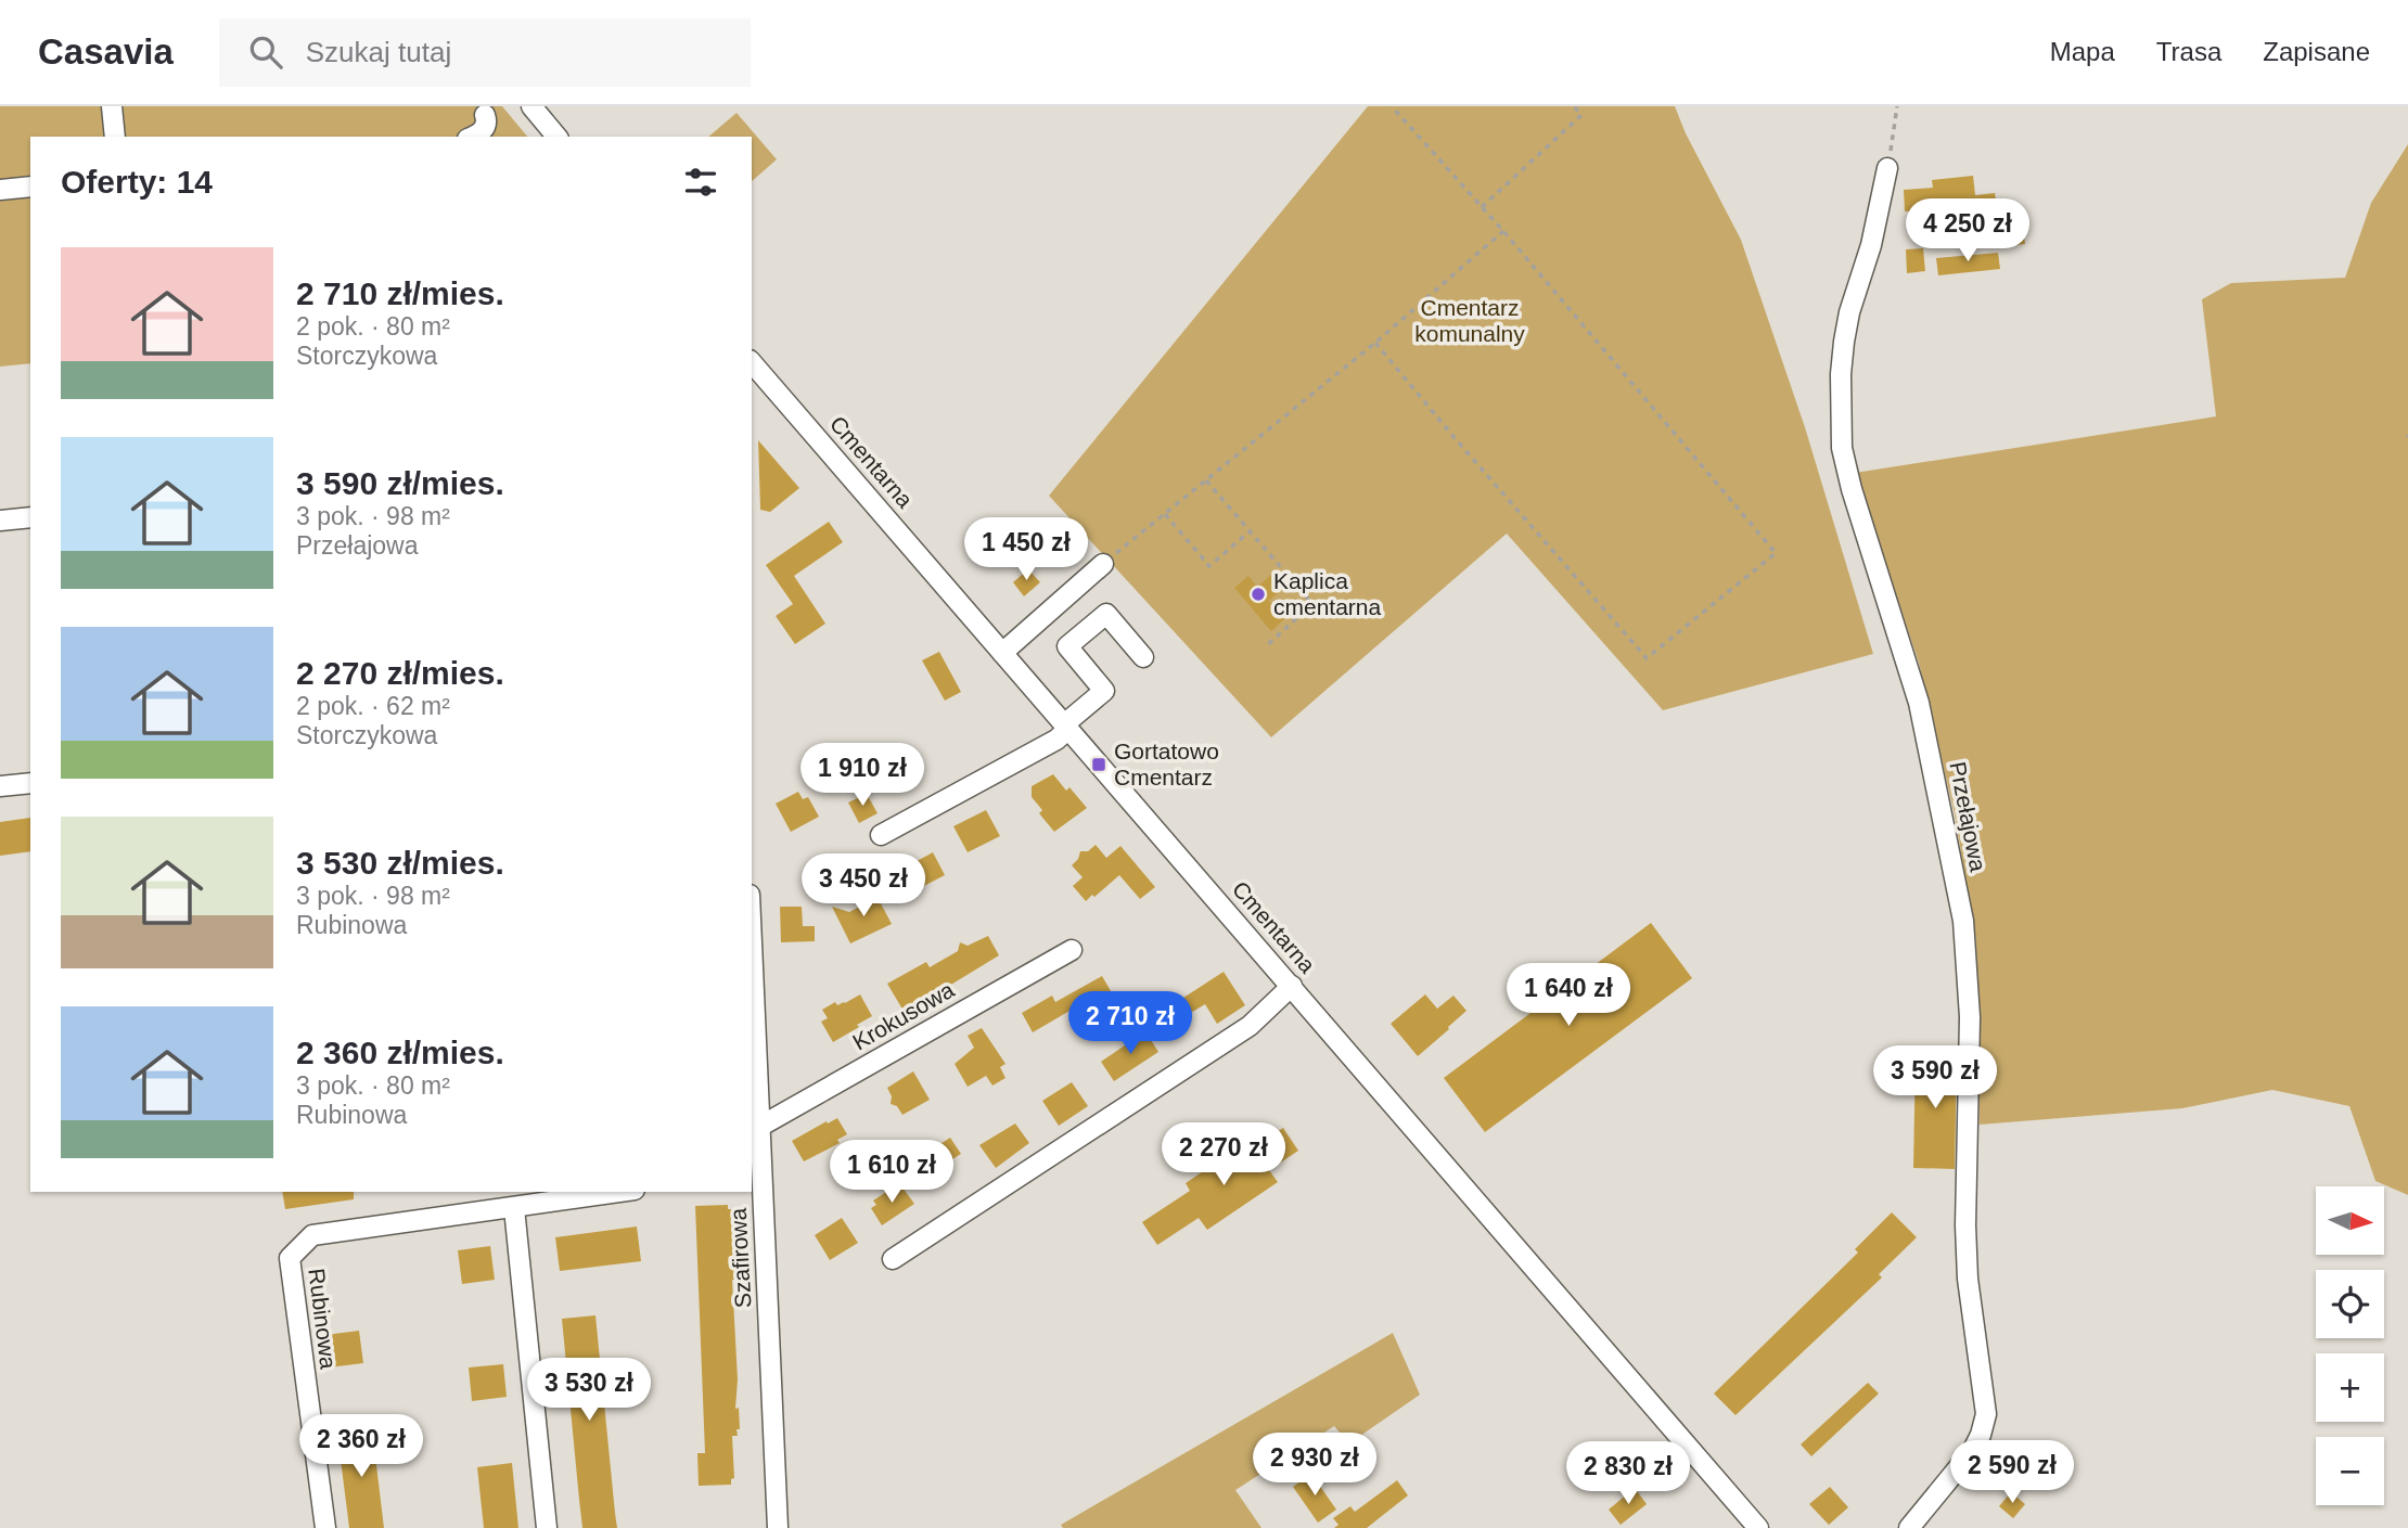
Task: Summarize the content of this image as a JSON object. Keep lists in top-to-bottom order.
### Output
{
  "streets": {
    "street": [
      "Cmentarna",
      "Przełajowa",
      "Krokusowa",
      "Szafirowa",
      "Rubinowa"
    ]
  },
  "crossings": [
    ["Krokusowa", "Szafirowa"]
  ],
  "parks": ["Cmentarz komunalny"],
  "places": {
    "other": ["Kaplica cmentarna"],
    "transit": ["Gortatowo Cmentarz"]
  },
  "north": "right",
  "page": {
    "header": "Casavia",
    "search": "Szukaj tutaj",
    "nav": ["Mapa", "Trasa", "Zapisane"],
    "heading": "Oferty: 14",
    "price": [
      "4 250 zł",
      "1 450 zł",
      "1 910 zł",
      "3 450 zł",
      "1 640 zł",
      "2 710 zł",
      "3 590 zł",
      "2 270 zł",
      "1 610 zł",
      "3 530 zł",
      "2 360 zł",
      "2 930 zł",
      "2 590 zł",
      "2 830 zł"
    ],
    "list": [
      {
        "name": "2 710 zł/mies.",
        "note": "2 pok. · 80 m² · Storczykowa"
      },
      {
        "name": "3 590 zł/mies.",
        "note": "3 pok. · 98 m² · Przełajowa"
      },
      {
        "name": "2 270 zł/mies.",
        "note": "2 pok. · 62 m² · Storczykowa"
      },
      {
        "name": "3 530 zł/mies.",
        "note": "3 pok. · 98 m² · Rubinowa"
      },
      {
        "name": "2 360 zł/mies.",
        "note": "3 pok. · 80 m² · Rubinowa"
      }
    ],
    "map_buttons": ["+", "−"]
  }
}
